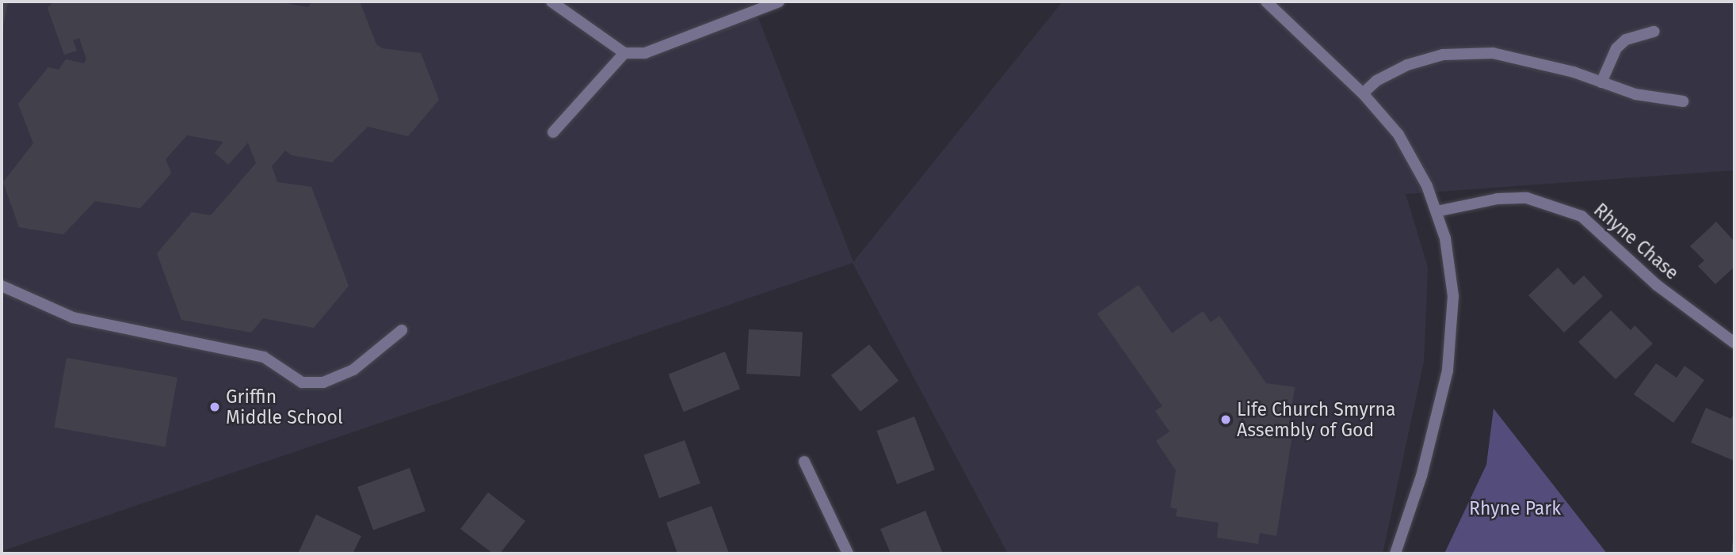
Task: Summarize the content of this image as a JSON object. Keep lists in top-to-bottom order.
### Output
{
  "streets": {
    "street": ["Rhyne Chase"]
  },
  "parks": ["Rhyne Park"],
  "places": ["Griffin Middle School", "Life Church Smyrna Assembly of God"]
}
